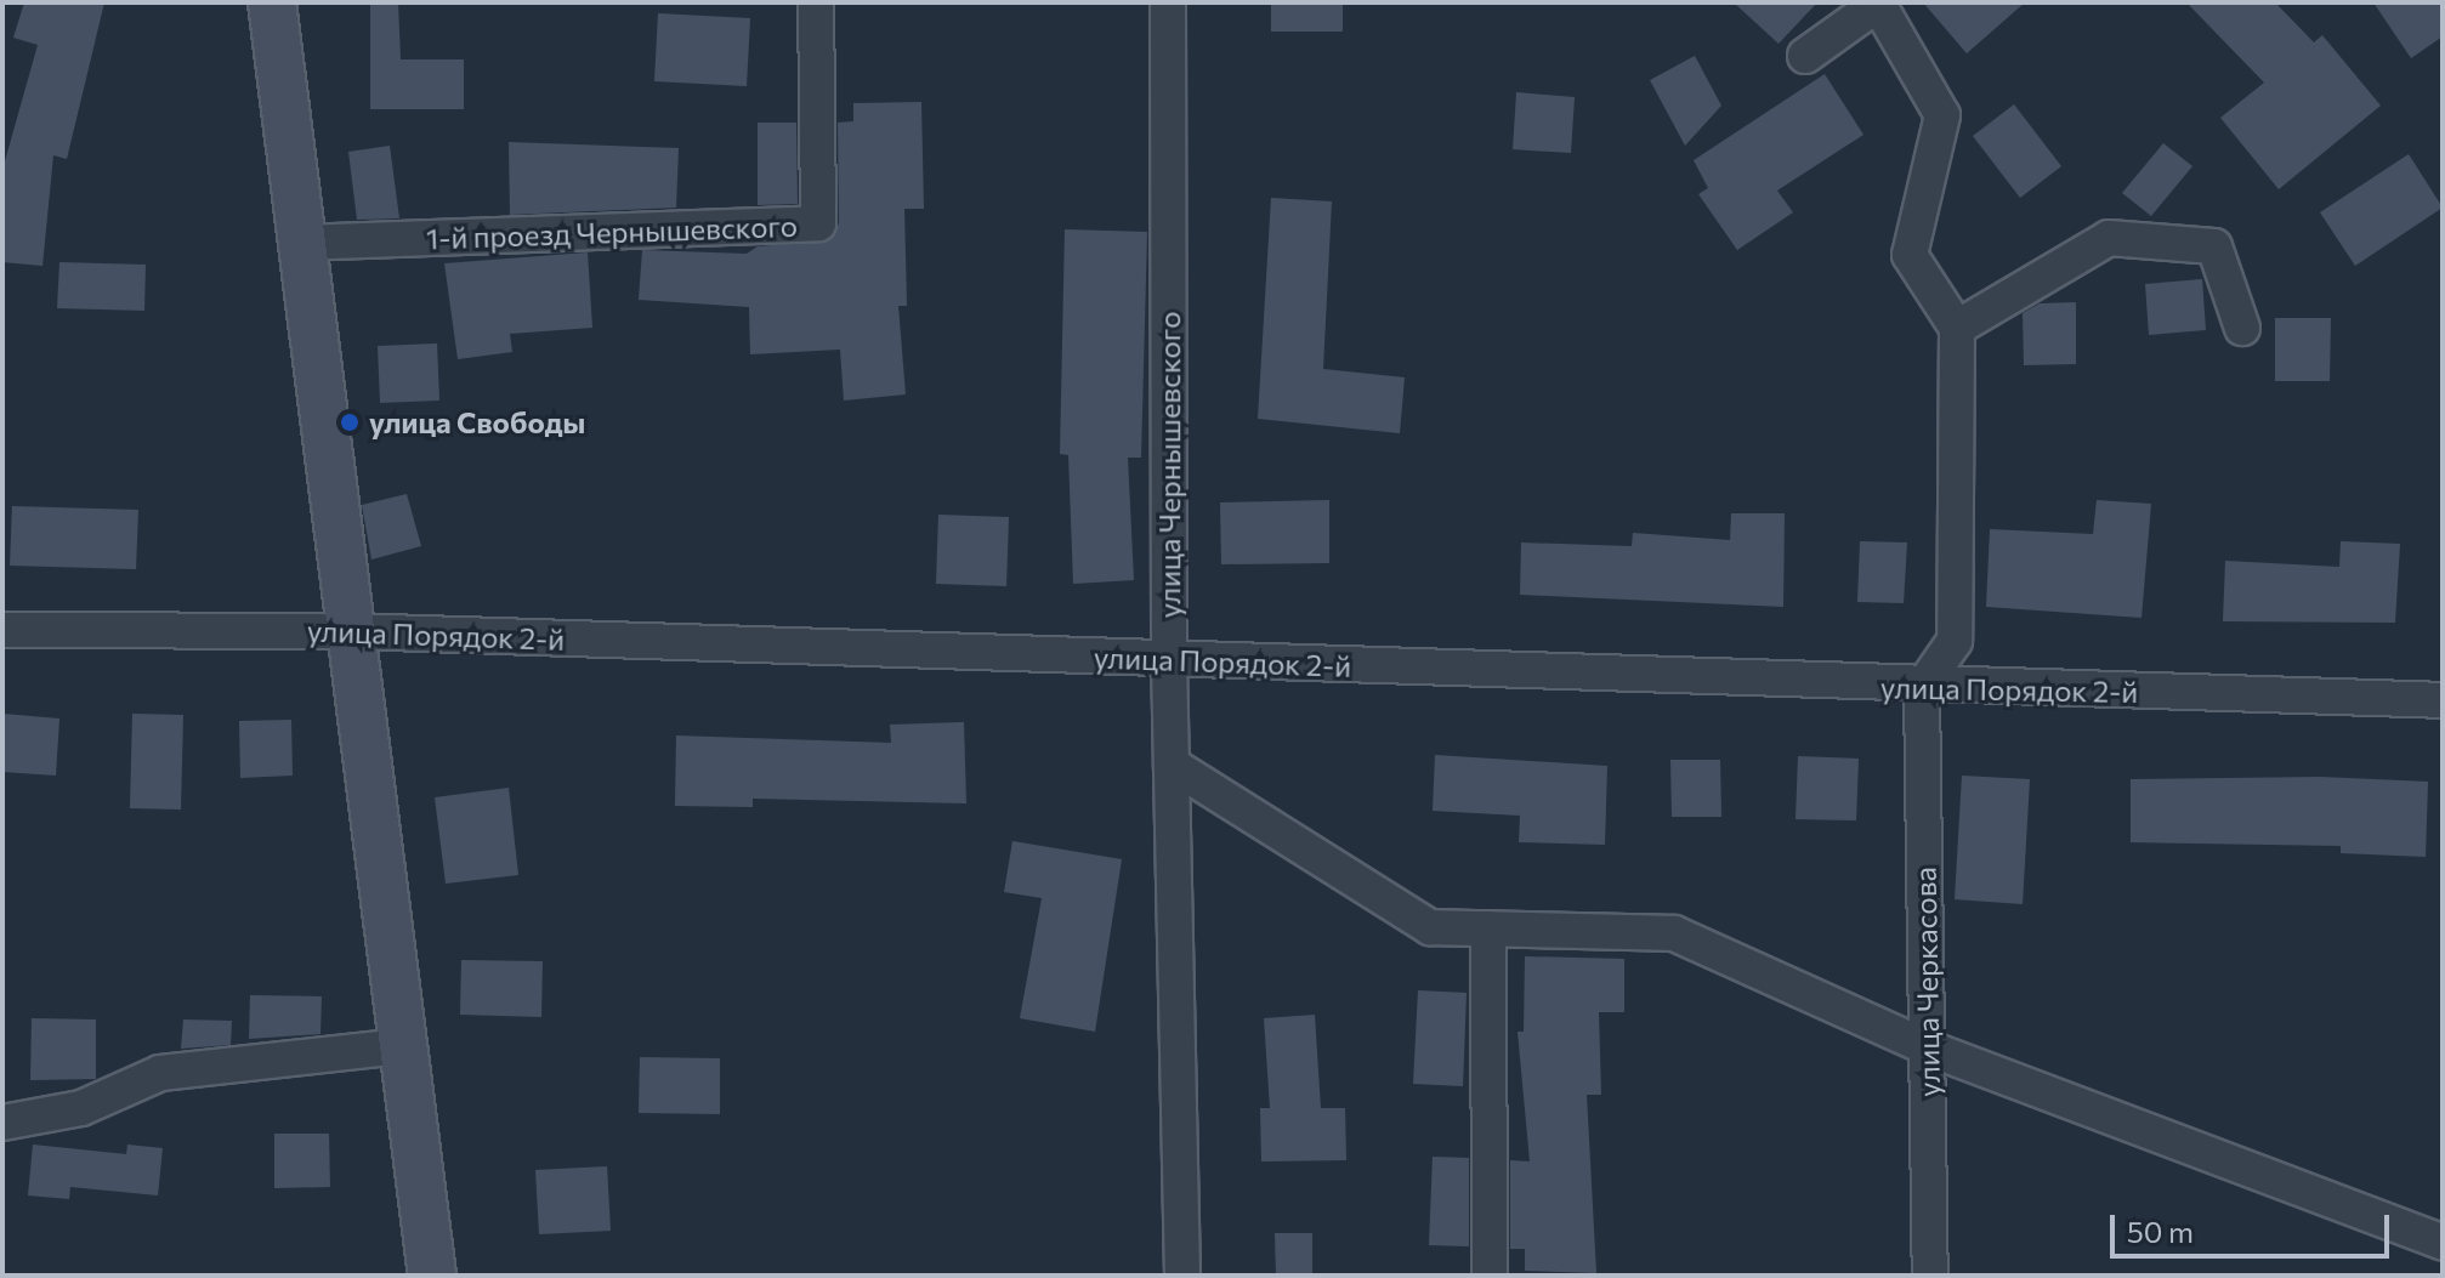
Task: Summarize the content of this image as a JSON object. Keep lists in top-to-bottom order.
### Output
{
  "streets": {
    "street": [
      "1-й проезд Чернышевского",
      "улица Чернышевского",
      "улица Порядок 2-й",
      "улица Черкасова"
    ]
  },
  "crossings": [
    ["улица Чернышевского", "улица Порядок 2-й"],
    ["улица Порядок 2-й", "улица Черкасова"]
  ],
  "places": ["улица Свободы"],
  "scale_bar": "50 m"
}
